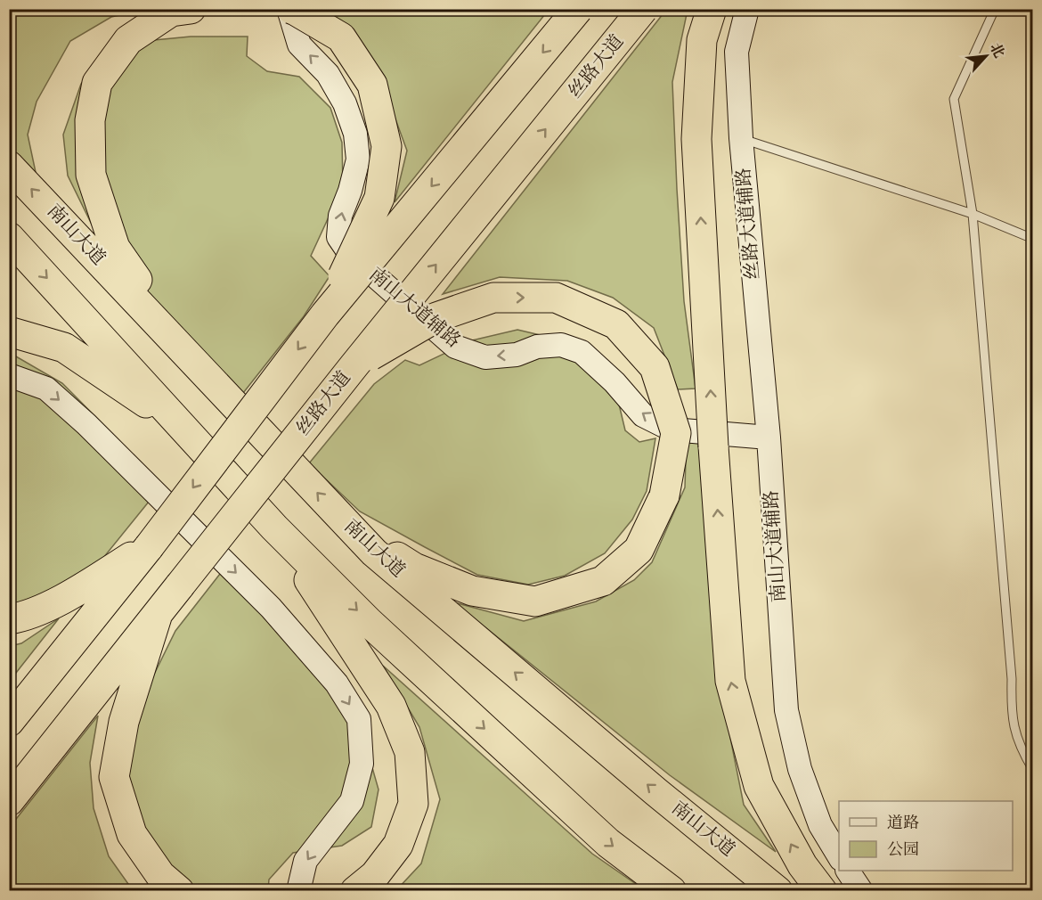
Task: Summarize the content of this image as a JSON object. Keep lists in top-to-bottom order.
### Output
{
  "streets": {
    "highway": ["丝路大道", "南山大道"],
    "main road": ["丝路大道辅路", "南山大道辅路"]
  },
  "crossings": [
    ["丝路大道辅路", "南山大道辅路"]
  ],
  "one_way": ["南山大道辅路"],
  "legend": ["道路", "公园"],
  "north": "top right"
}
